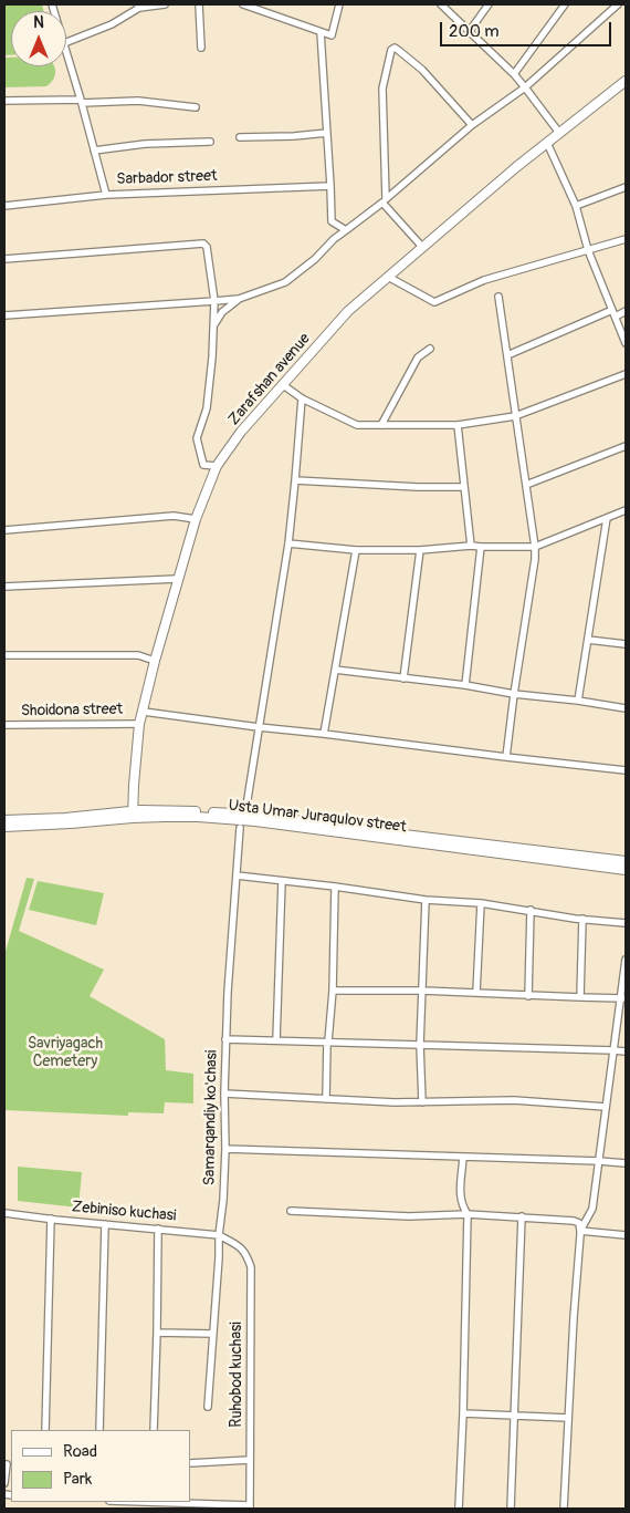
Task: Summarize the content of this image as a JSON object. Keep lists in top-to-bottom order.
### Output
{
  "streets": {
    "main road": ["Zarafshan avenue", "Usta Umar Juraqulov street"],
    "street": [
      "Sarbador street",
      "Shoidona street",
      "Samarqandiy ko'chasi",
      "Zebiniso kuchasi",
      "Ruhobod kuchasi"
    ]
  },
  "crossings": [
    ["Zarafshan avenue", "Shoidona street"],
    ["Zarafshan avenue", "Usta Umar Juraqulov street"],
    ["Samarqandiy ko'chasi", "Zebiniso kuchasi"],
    ["Zebiniso kuchasi", "Ruhobod kuchasi"]
  ],
  "parks": ["Savriyagach Cemetery"],
  "legend": ["Road", "Park"],
  "scale_bar": "200 m",
  "north": "top"
}
